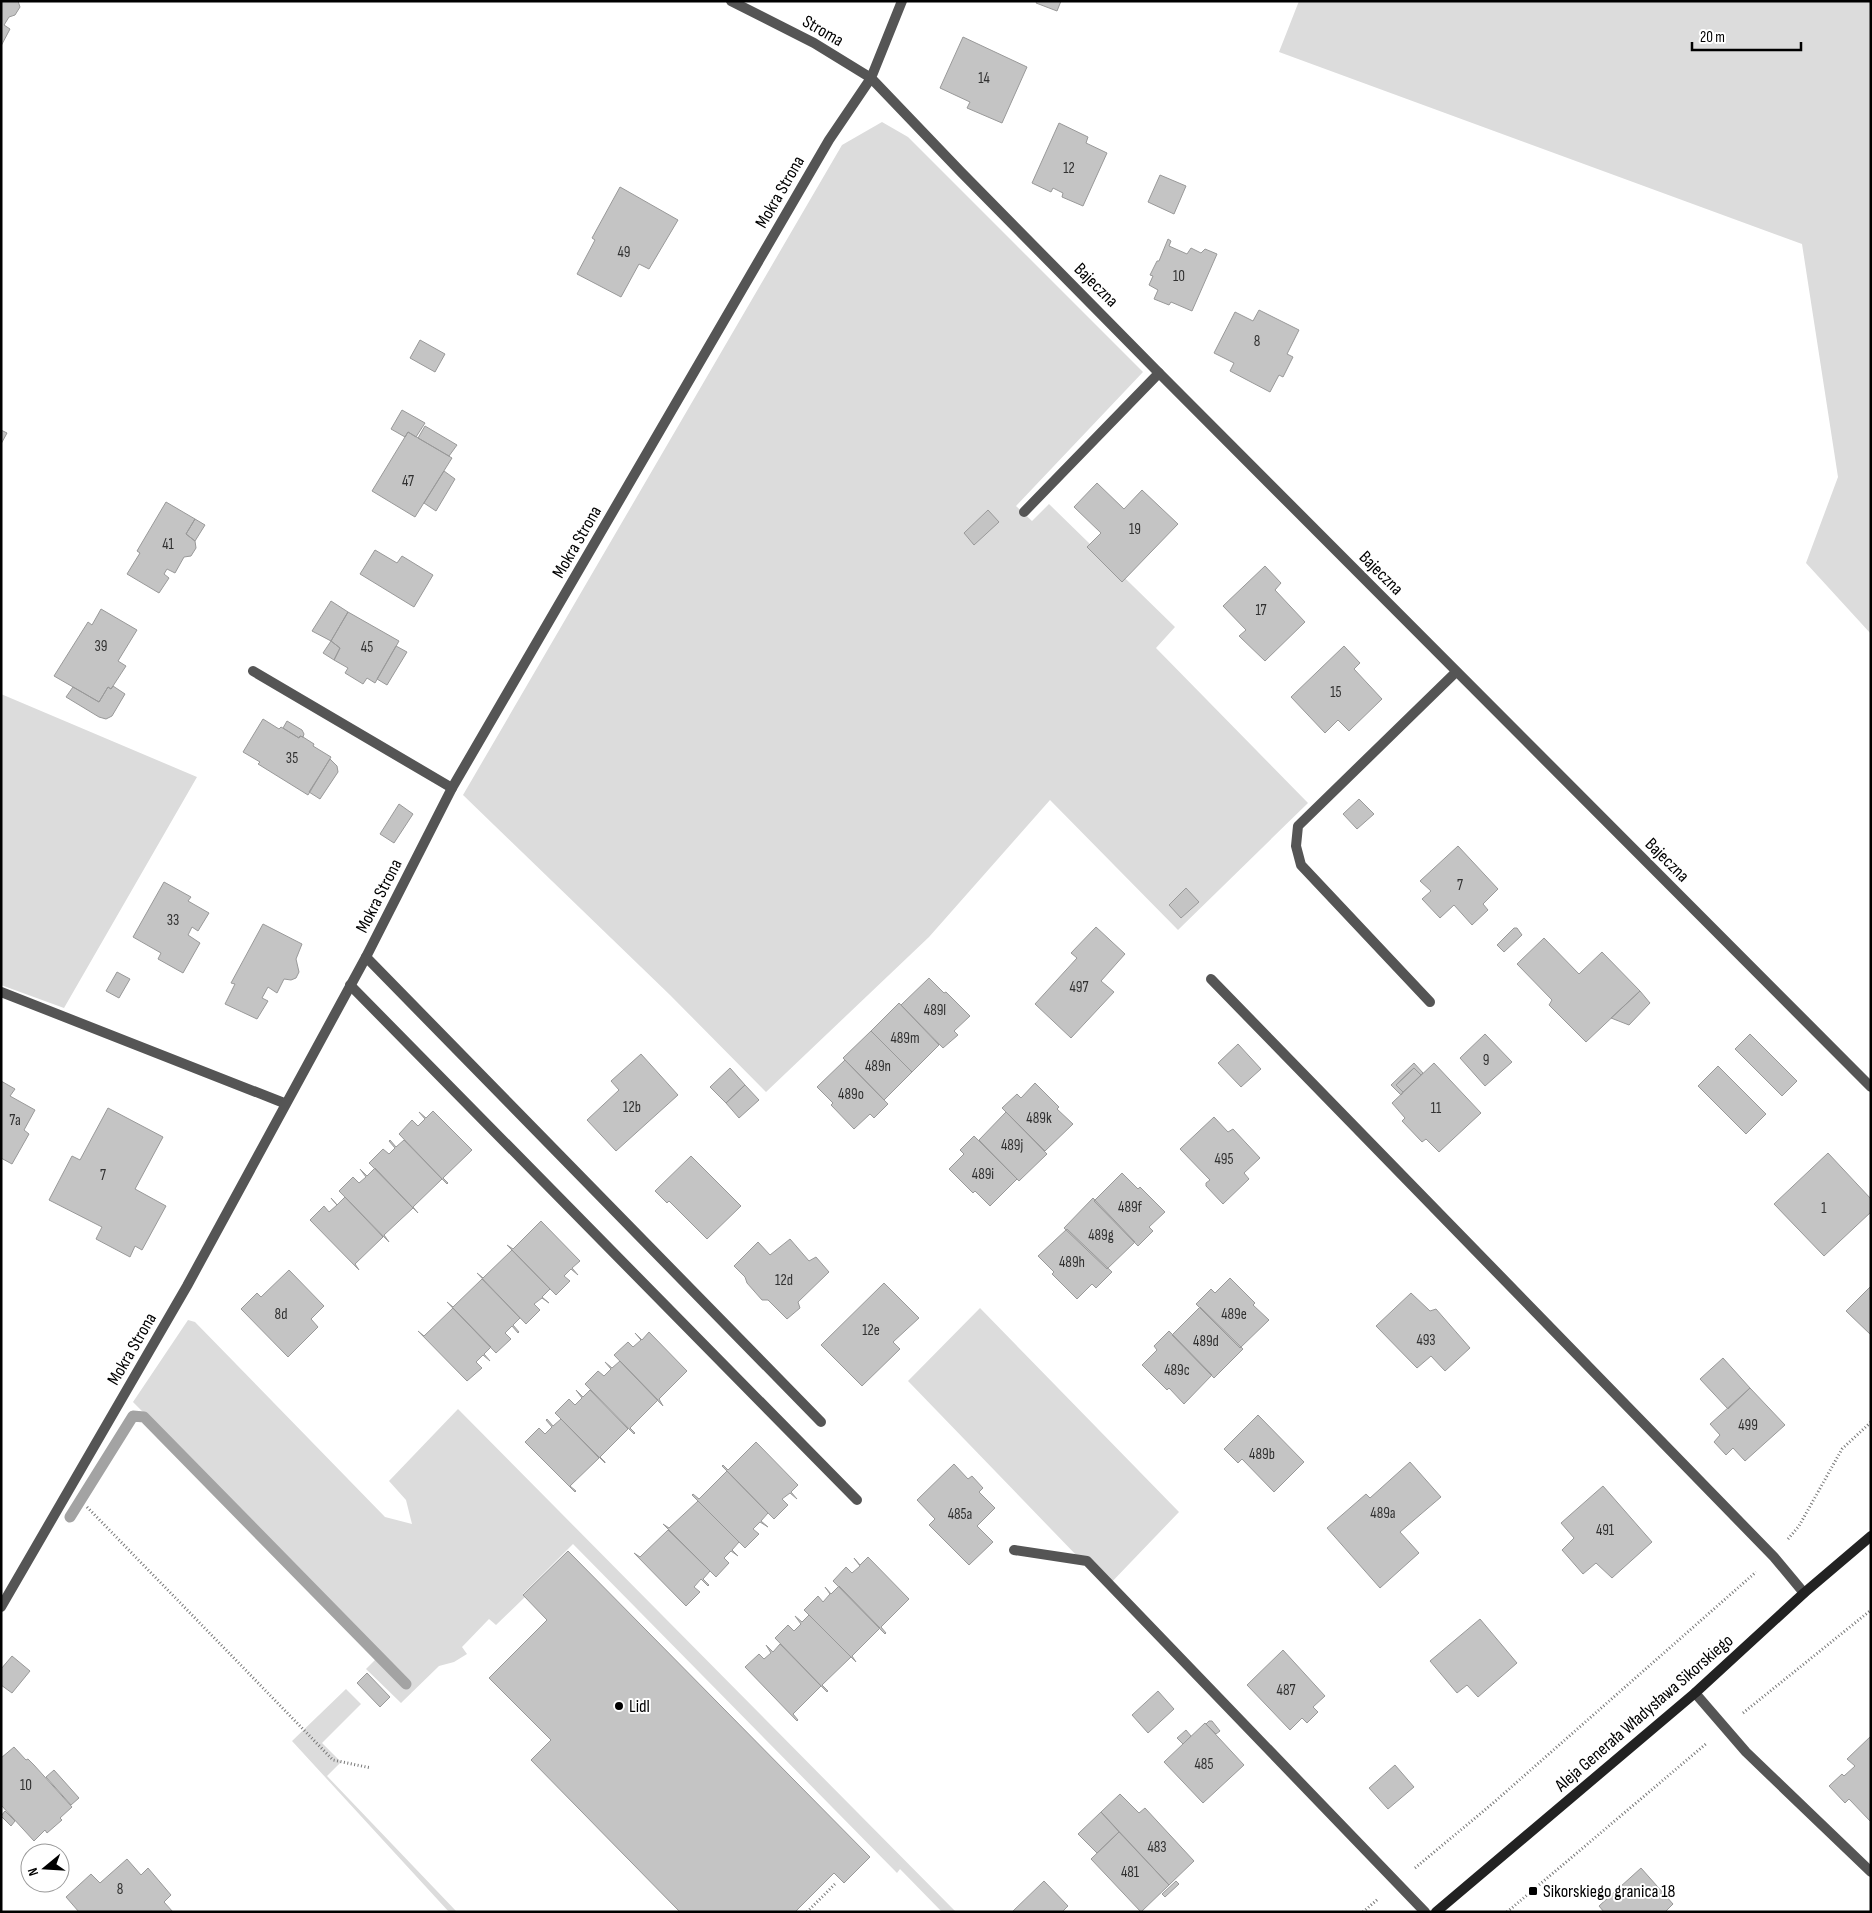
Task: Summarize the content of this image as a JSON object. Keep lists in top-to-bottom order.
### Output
{
  "streets": {
    "main road": ["Aleja Generała Władysława Sikorskiego"],
    "street": ["Stroma", "Mokra Strona", "Bajeczna"]
  },
  "crossings": [
    ["Stroma", "Mokra Strona"],
    ["Stroma", "Bajeczna"],
    ["Mokra Strona", "Bajeczna"]
  ],
  "places": {
    "other": ["Lidl"],
    "transit": ["Sikorskiego granica 18"]
  },
  "house_numbers": [
    "14",
    "12",
    "49",
    "10",
    "8",
    "47",
    "19",
    "41",
    "17",
    "39",
    "45",
    "15",
    "35",
    "7",
    "33",
    "497",
    "489l",
    "489m",
    "9",
    "489n",
    "489o",
    "12b",
    "11",
    "489k",
    "7a",
    "489j",
    "495",
    "489i",
    "7",
    "489f",
    "1",
    "489g",
    "489h",
    "12d",
    "8d",
    "489e",
    "12e",
    "493",
    "489d",
    "489c",
    "499",
    "489b",
    "489a",
    "485a",
    "491",
    "487",
    "485",
    "10",
    "483",
    "481",
    "8"
  ],
  "scale_bar": "20 m",
  "north": "left"
}
